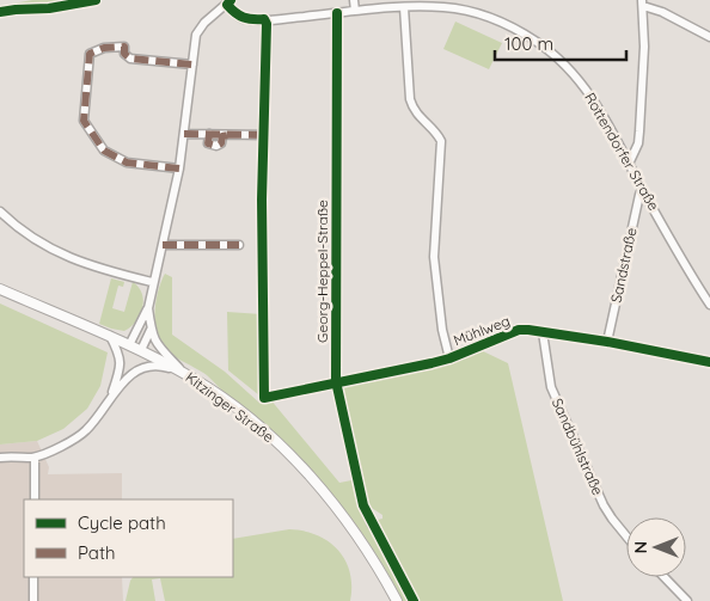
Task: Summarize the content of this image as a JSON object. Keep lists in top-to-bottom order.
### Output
{
  "streets": {
    "street": [
      "Rottendorfer Straße",
      "Sandstraße",
      "Georg-Heppel-Straße",
      "Mühlweg",
      "Kitzinger Straße",
      "Sandbühlstraße"
    ]
  },
  "crossings": [
    ["Rottendorfer Straße", "Sandstraße"],
    ["Rottendorfer Straße", "Georg-Heppel-Straße"],
    ["Sandstraße", "Mühlweg"],
    ["Georg-Heppel-Straße", "Mühlweg"],
    ["Mühlweg", "Sandbühlstraße"]
  ],
  "legend": ["Cycle path", "Path"],
  "scale_bar": "100 m",
  "north": "left"
}
